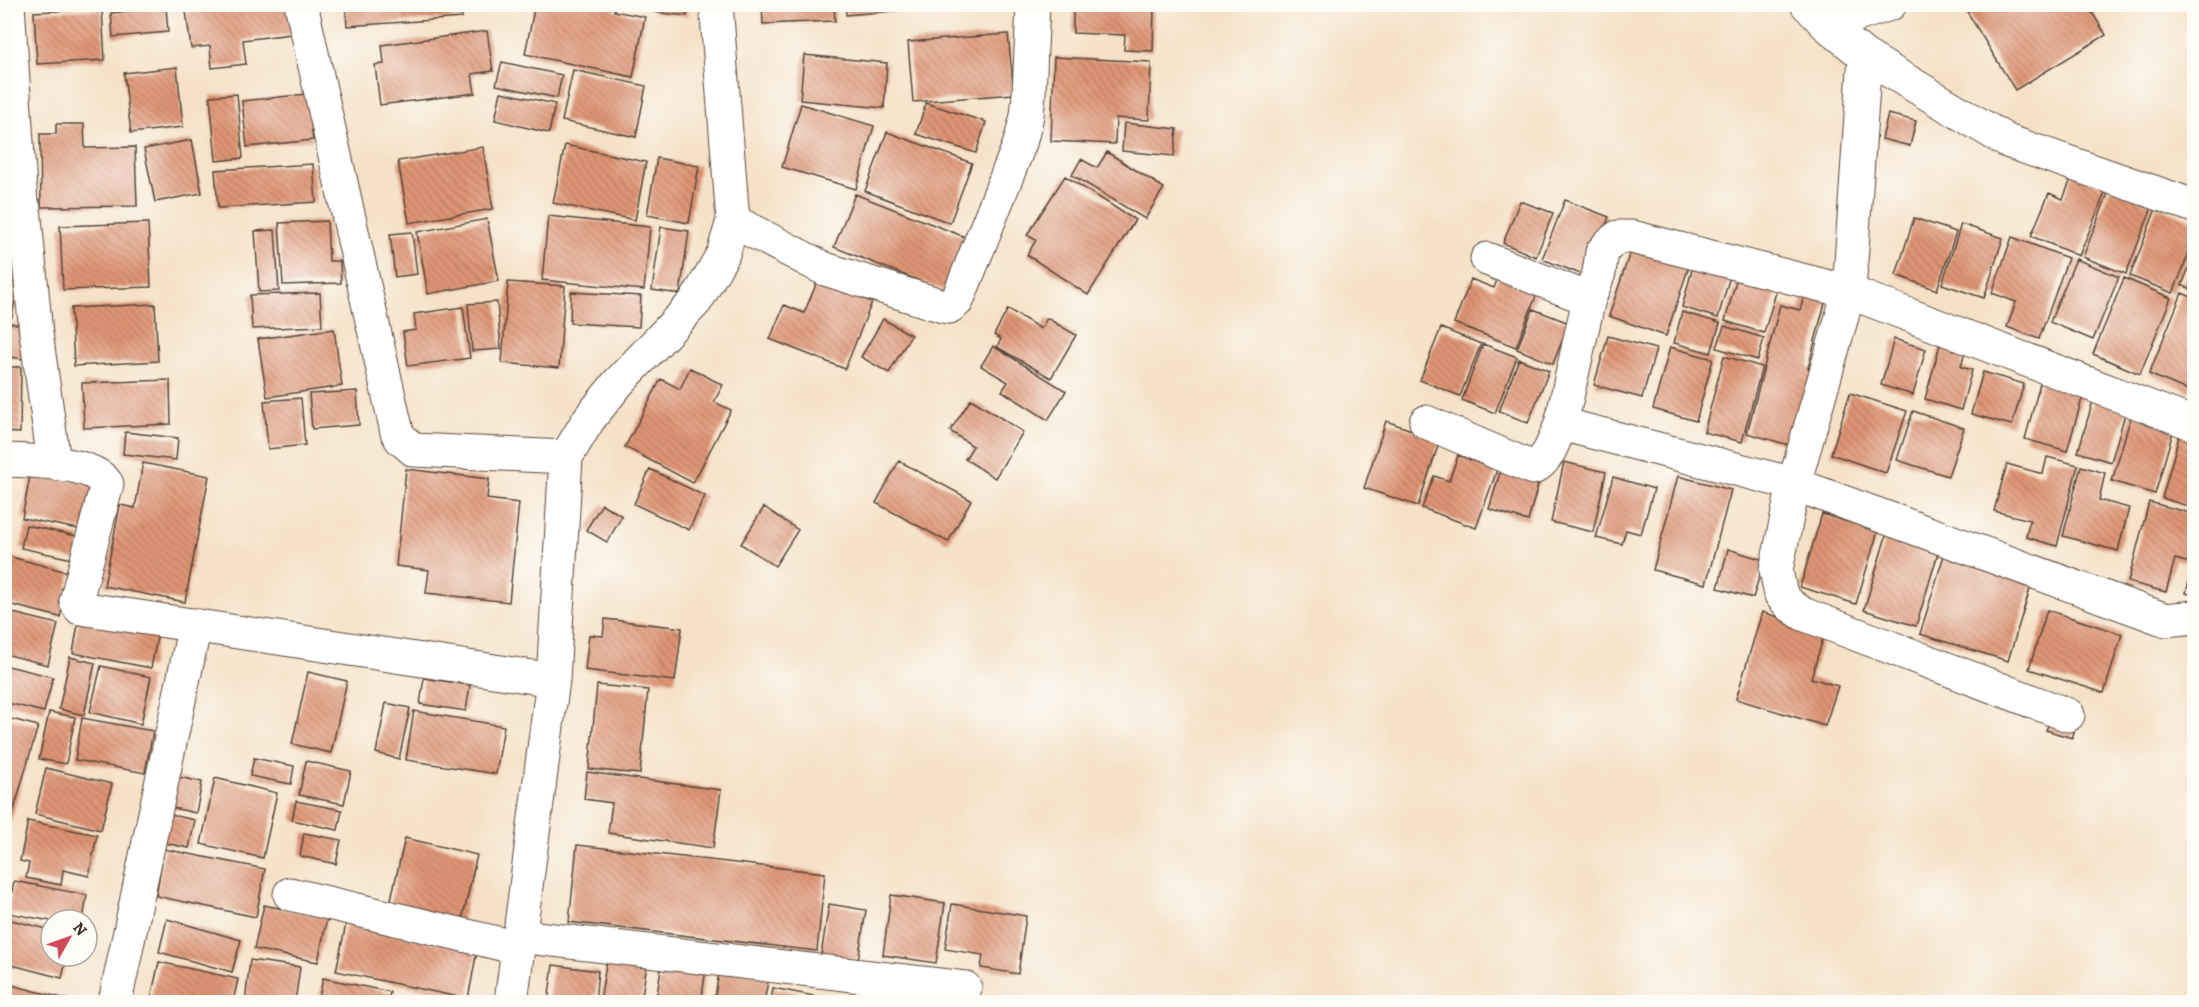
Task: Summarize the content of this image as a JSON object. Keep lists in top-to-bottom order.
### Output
{
  "north": "top right"
}
